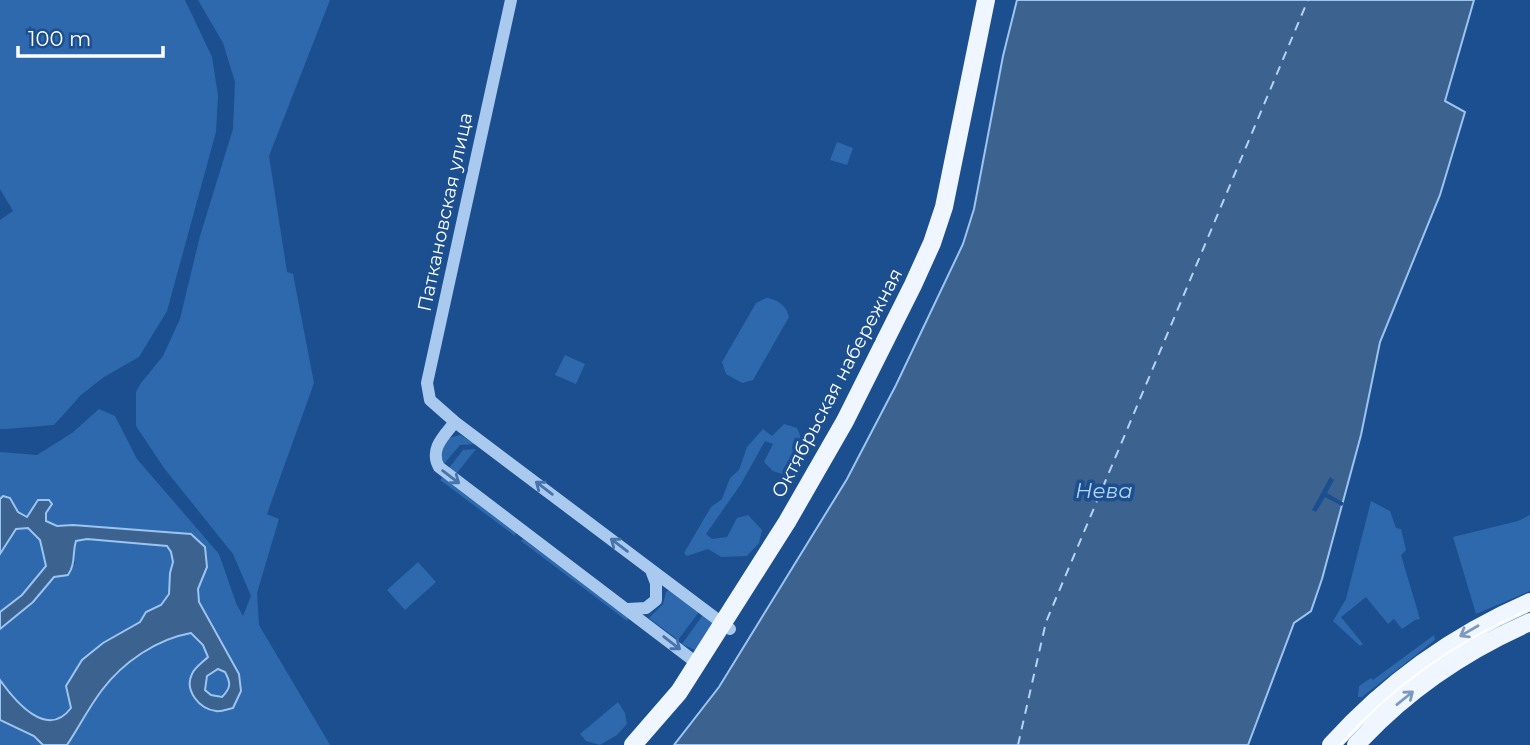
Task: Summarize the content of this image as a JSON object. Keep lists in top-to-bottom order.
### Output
{
  "streets": {
    "main road": ["Октябрьская набережная"],
    "street": ["Паткановская улица"]
  },
  "crossings": [
    ["Паткановская улица", "Октябрьская набережная"]
  ],
  "water": ["Нева"],
  "scale_bar": "100 m"
}
